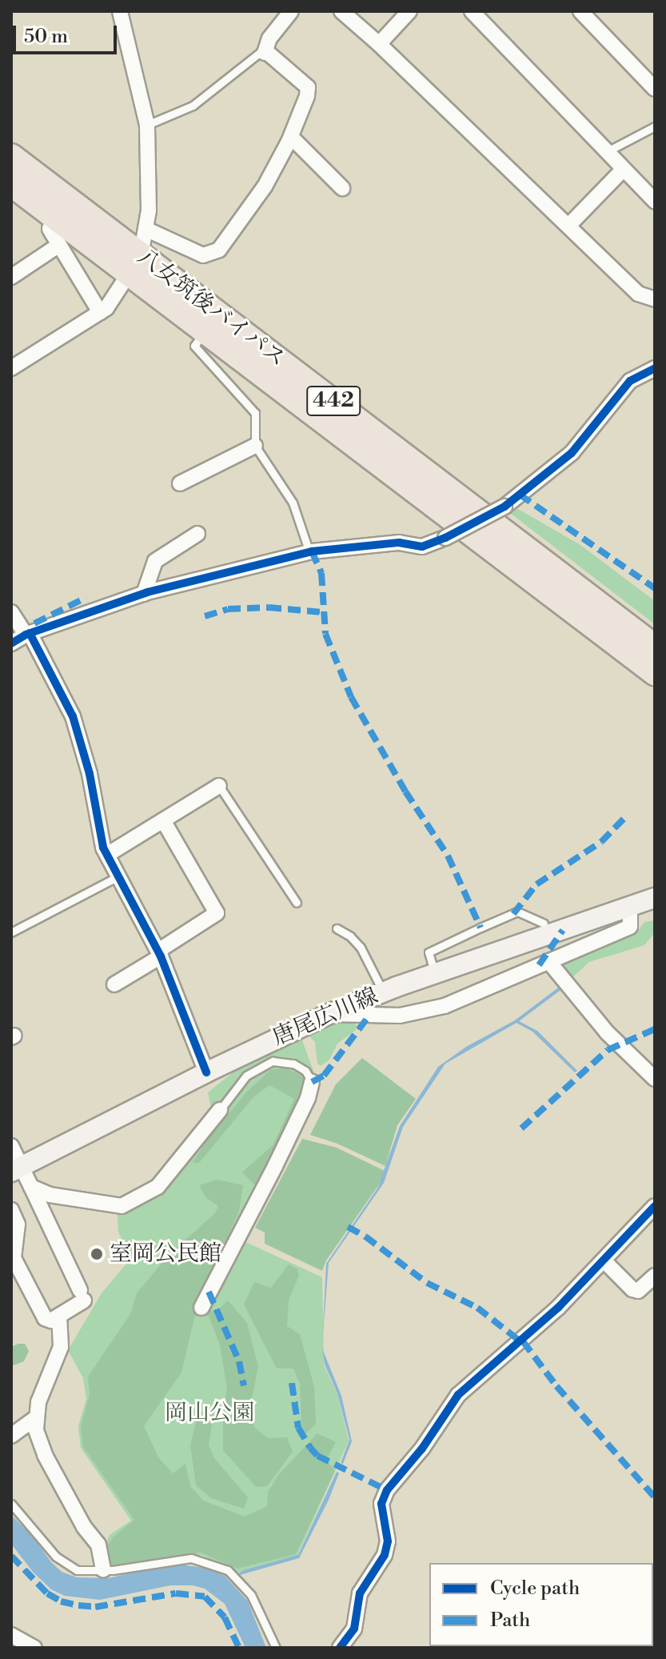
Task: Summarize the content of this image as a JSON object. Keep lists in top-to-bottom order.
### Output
{
  "streets": {
    "highway": ["八女筑後バイパス", "442"],
    "main road": ["唐尾広川線"]
  },
  "parks": ["岡山公園"],
  "places": ["室岡公民館"],
  "legend": ["Cycle path", "Path"],
  "scale_bar": "50 m"
}
